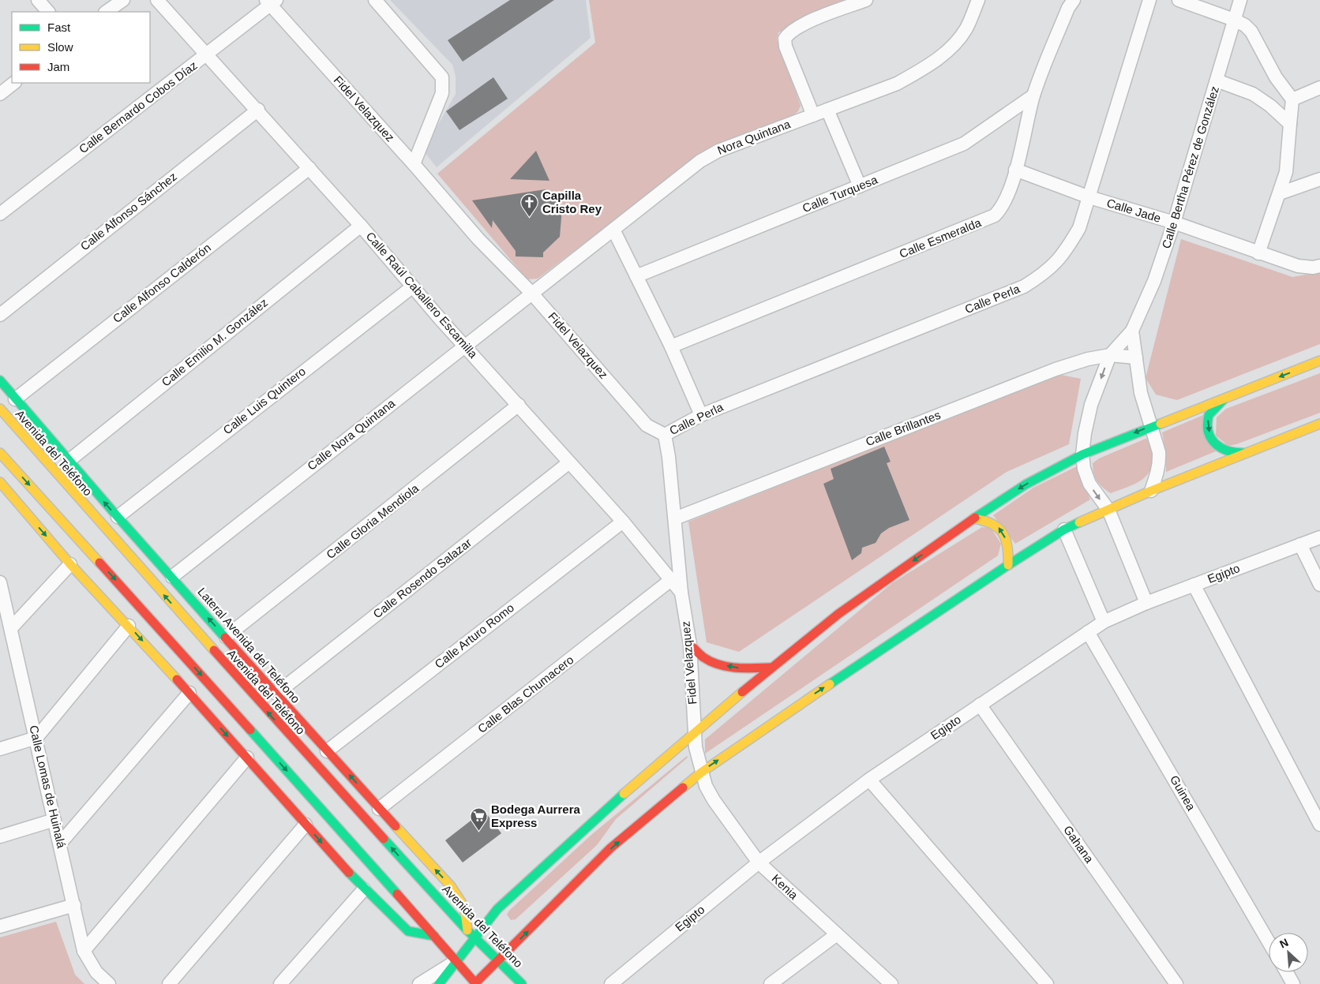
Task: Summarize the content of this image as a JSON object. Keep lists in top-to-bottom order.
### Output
{
  "streets": {
    "main road": ["Avenida del Teléfono", "Lateral Avenida del Teléfono"],
    "street": [
      "Calle Bernardo Cobos Díaz",
      "Fidel Velazquez",
      "Nora Quintana",
      "Calle Bertha Pérez de González",
      "Calle Turquesa",
      "Calle Jade",
      "Calle Alfonso Sánchez",
      "Calle Esmeralda",
      "Calle Alfonso Calderón",
      "Calle Raúl Caballero Escamilla",
      "Calle Perla",
      "Calle Emilio M. González",
      "Calle Luis Quintero",
      "Calle Brillantes",
      "Calle Nora Quintana",
      "Calle Gloria Mendiola",
      "Egipto",
      "Calle Rosendo Salazar",
      "Calle Arturo Romo",
      "Calle Blas Chumacero",
      "Calle Lomas de Huinalá",
      "Guinea",
      "Gahana",
      "Kenia"
    ]
  },
  "crossings": [
    ["Calle Bernardo Cobos Díaz", "Fidel Velazquez"],
    ["Calle Bernardo Cobos Díaz", "Calle Raúl Caballero Escamilla"],
    ["Fidel Velazquez", "Nora Quintana"],
    ["Fidel Velazquez", "Calle Raúl Caballero Escamilla"],
    ["Fidel Velazquez", "Calle Perla"],
    ["Fidel Velazquez", "Calle Brillantes"],
    ["Fidel Velazquez", "Calle Nora Quintana"],
    ["Fidel Velazquez", "Kenia"],
    ["Nora Quintana", "Calle Nora Quintana"],
    ["Calle Bertha Pérez de González", "Calle Jade"],
    ["Calle Bertha Pérez de González", "Calle Brillantes"],
    ["Calle Bertha Pérez de González", "Egipto"],
    ["Calle Turquesa", "Calle Esmeralda"],
    ["Calle Jade", "Calle Esmeralda"],
    ["Calle Jade", "Calle Perla"],
    ["Calle Alfonso Sánchez", "Calle Raúl Caballero Escamilla"],
    ["Calle Alfonso Calderón", "Calle Raúl Caballero Escamilla"],
    ["Calle Alfonso Calderón", "Lateral Avenida del Teléfono"],
    ["Calle Raúl Caballero Escamilla", "Calle Emilio M. González"],
    ["Calle Raúl Caballero Escamilla", "Calle Luis Quintero"],
    ["Calle Raúl Caballero Escamilla", "Calle Nora Quintana"],
    ["Calle Raúl Caballero Escamilla", "Calle Gloria Mendiola"],
    ["Calle Raúl Caballero Escamilla", "Calle Rosendo Salazar"],
    ["Calle Raúl Caballero Escamilla", "Calle Arturo Romo"],
    ["Calle Raúl Caballero Escamilla", "Calle Blas Chumacero"],
    ["Calle Emilio M. González", "Lateral Avenida del Teléfono"],
    ["Calle Luis Quintero", "Lateral Avenida del Teléfono"],
    ["Calle Nora Quintana", "Lateral Avenida del Teléfono"],
    ["Avenida del Teléfono", "Lateral Avenida del Teléfono"],
    ["Calle Gloria Mendiola", "Lateral Avenida del Teléfono"],
    ["Egipto", "Guinea"],
    ["Egipto", "Gahana"],
    ["Egipto", "Kenia"],
    ["Calle Rosendo Salazar", "Lateral Avenida del Teléfono"],
    ["Calle Arturo Romo", "Lateral Avenida del Teléfono"],
    ["Lateral Avenida del Teléfono", "Calle Blas Chumacero"]
  ],
  "places": {
    "church": ["Capilla Cristo Rey"],
    "supermarket": ["Bodega Aurrera Express"]
  },
  "legend": ["Fast", "Slow", "Jam"],
  "north": "top left"
}
